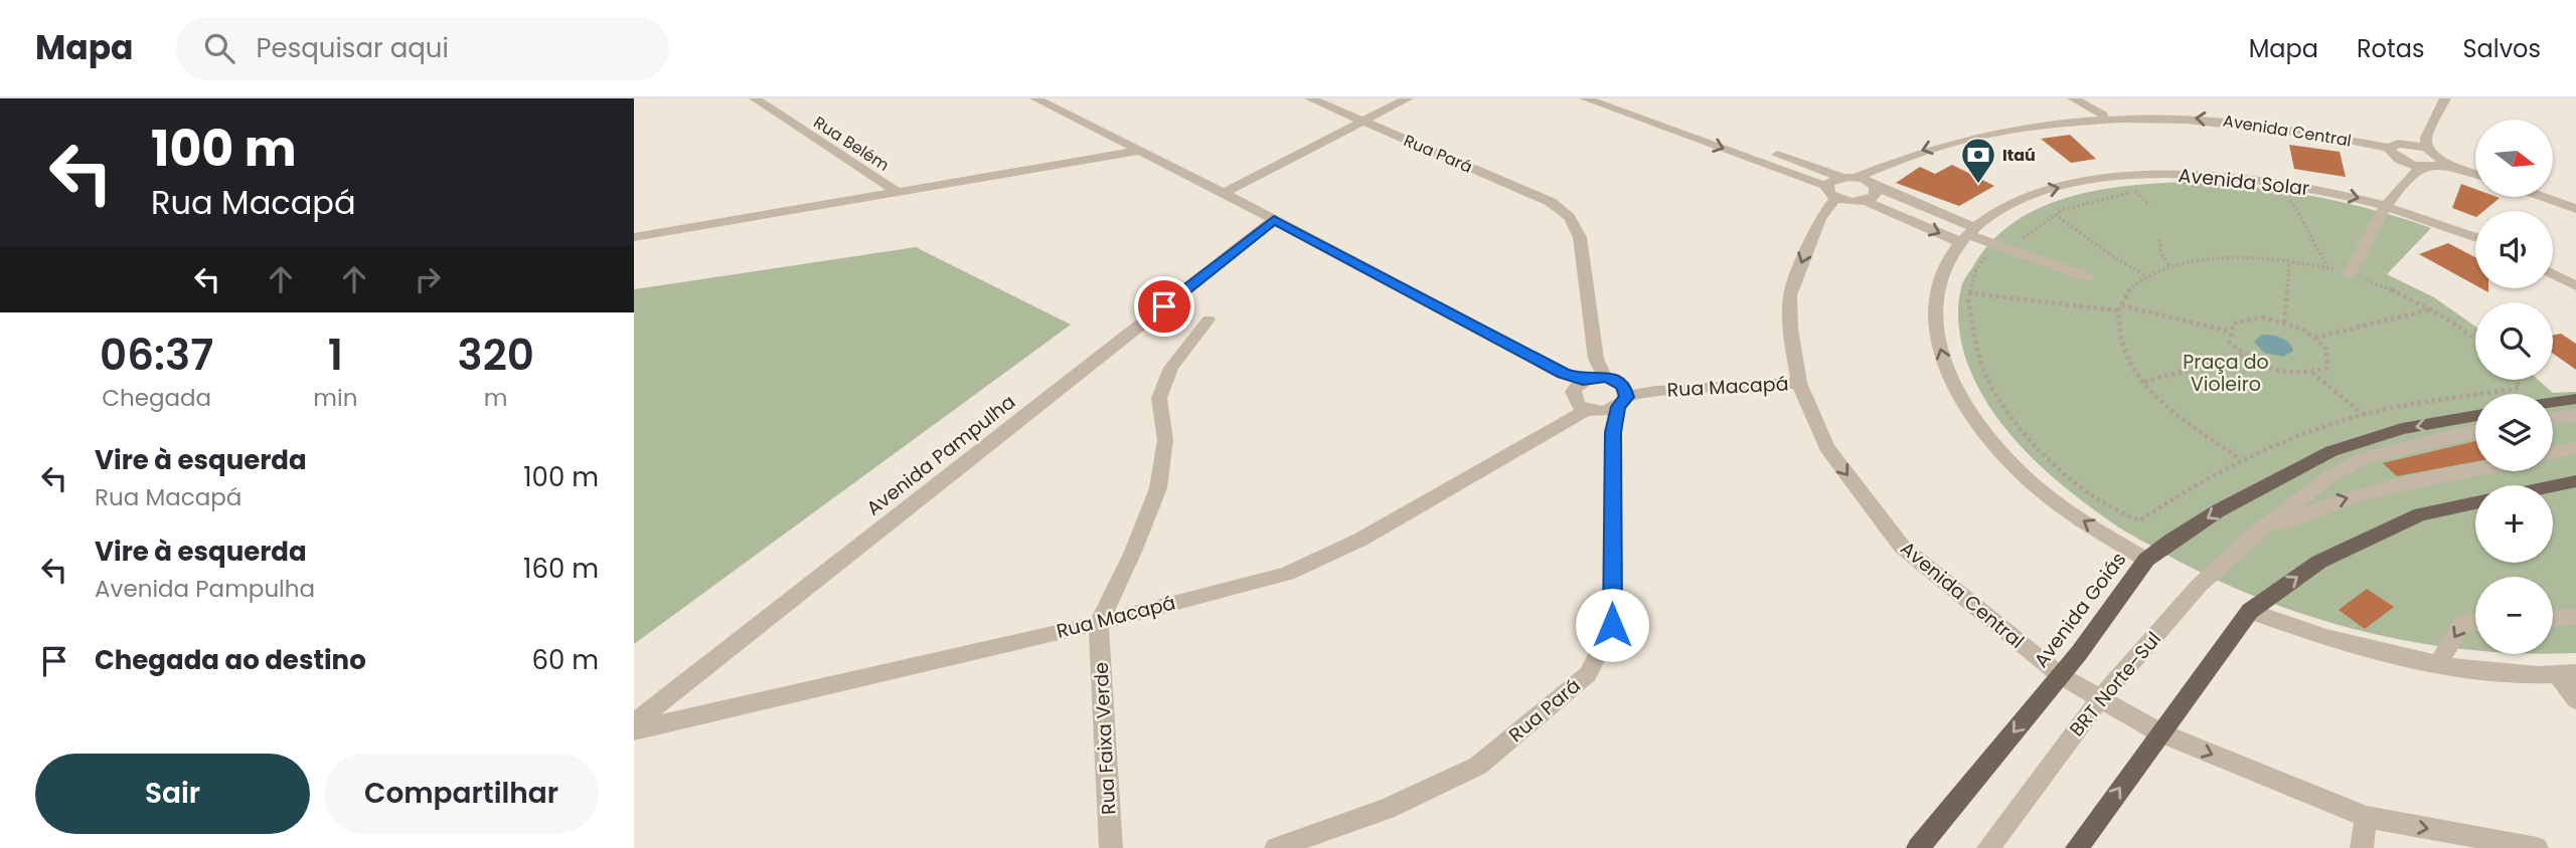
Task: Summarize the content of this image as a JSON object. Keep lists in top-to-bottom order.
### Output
{
  "streets": {
    "main road": ["Avenida Goiás"],
    "street": [
      "Avenida Central",
      "Rua Belém",
      "Rua Pará",
      "Avenida Solar",
      "Rua Macapá",
      "Avenida Pampulha",
      "BRT Norte-Sul",
      "Rua Faixa Verde"
    ]
  },
  "crossings": [
    ["Avenida Central", "Rua Macapá"],
    ["Avenida Central", "Avenida Goiás"],
    ["Avenida Central", "BRT Norte-Sul"],
    ["Rua Pará", "Rua Macapá"],
    ["Avenida Solar", "Avenida Goiás"],
    ["Rua Macapá", "Rua Faixa Verde"]
  ],
  "parks": ["Praça do Violeiro"],
  "places": {
    "bank": ["Itaú"]
  },
  "north": "right",
  "page": {
    "header": "Mapa",
    "search": "Pesquisar aqui",
    "nav": ["Mapa", "Rotas", "Salvos"],
    "turn": ["100 m", "Rua Macapá"],
    "map_buttons": ["+", "−"],
    "eta": [
      "06:37",
      "Chegada",
      "1",
      "min",
      "320",
      "m"
    ],
    "list": [
      {
        "name": "Vire à esquerda",
        "note": "Rua Macapá",
        "value": "100 m"
      },
      {
        "name": "Vire à esquerda",
        "note": "Avenida Pampulha",
        "value": "160 m"
      },
      {
        "name": "Chegada ao destino",
        "value": "60 m"
      }
    ],
    "buttons": ["Sair", "Compartilhar"]
  }
}
